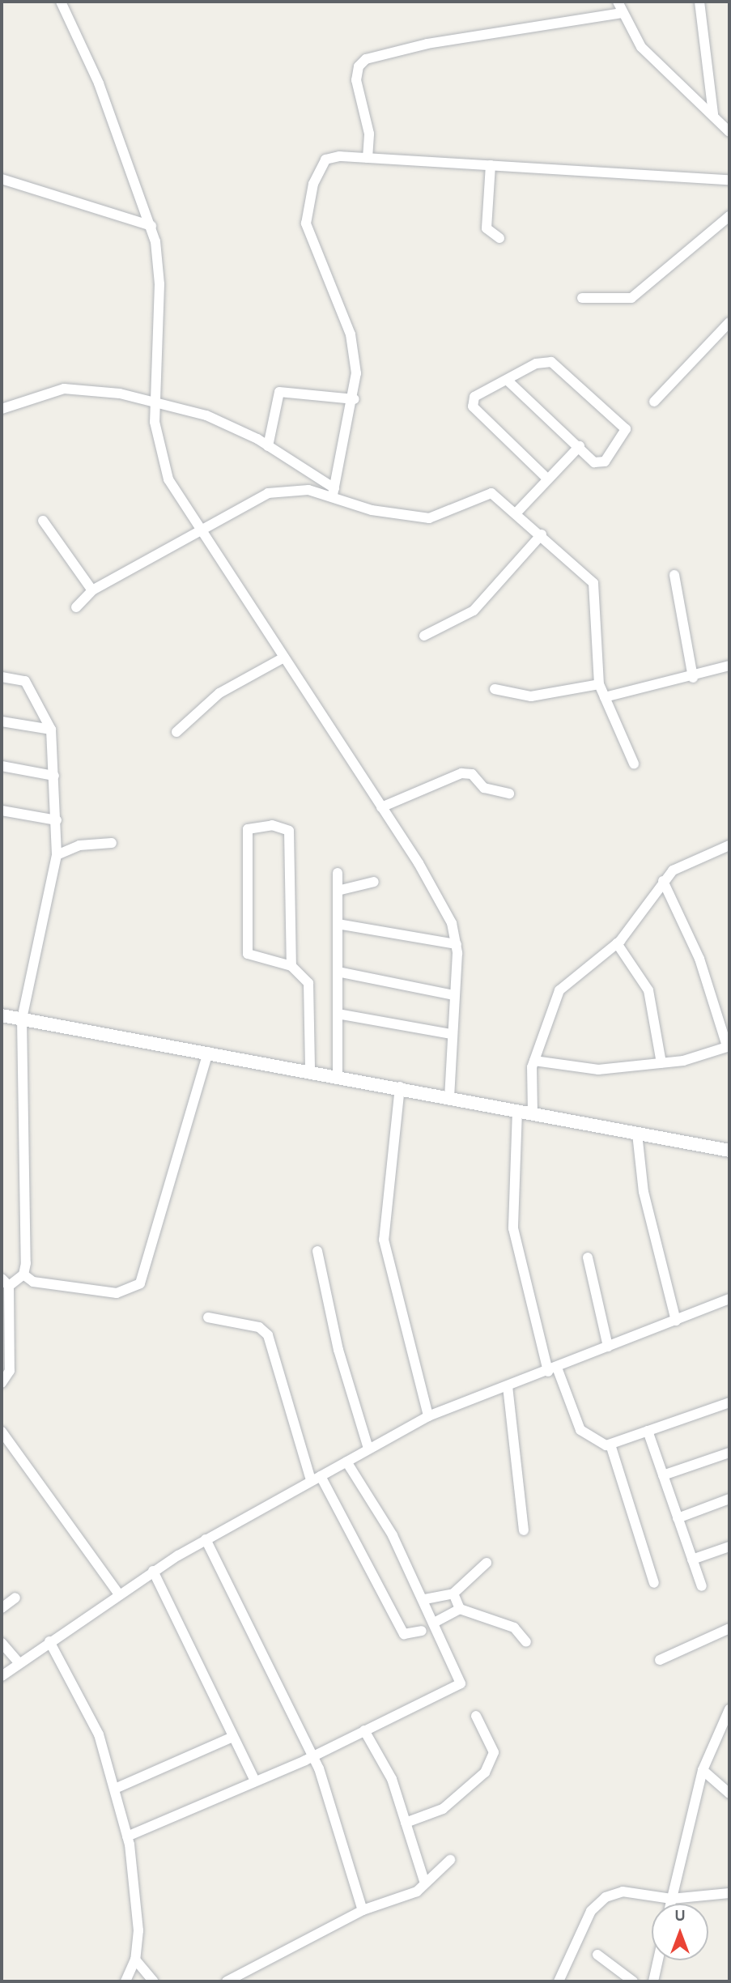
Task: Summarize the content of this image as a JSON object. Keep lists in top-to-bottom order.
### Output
{
  "north": "top"
}
